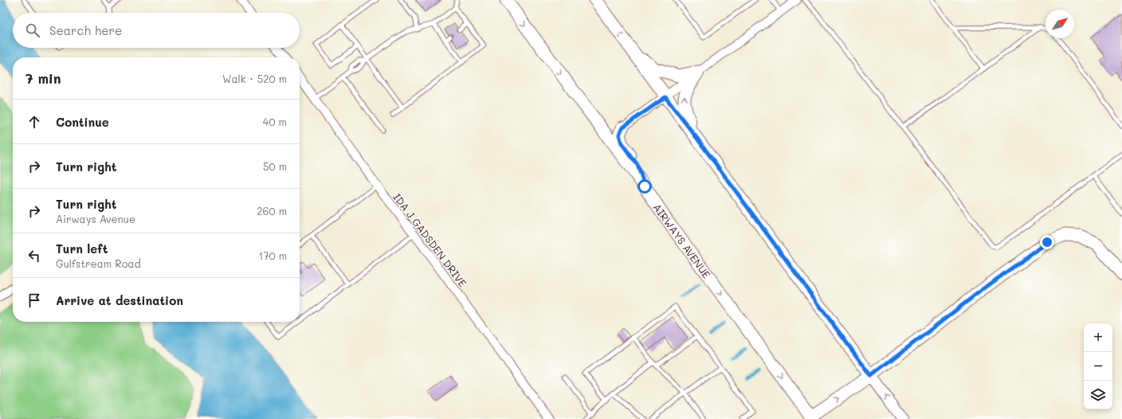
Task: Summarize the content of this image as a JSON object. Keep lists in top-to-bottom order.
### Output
{
  "streets": {
    "main road": ["AIRWAYS AVENUE"],
    "street": ["IDA J GADSDEN DRIVE"]
  },
  "north": "top right",
  "page": {
    "search": "Search here",
    "heading": ["7 min", "Walk · 520 m"],
    "list": [
      ["Continue", "40 m"],
      ["Turn right", "50 m"],
      ["Turn right", "Airways Avenue", "260 m"],
      ["Turn left", "Gulfstream Road", "170 m"],
      "Arrive at destination"
    ],
    "map_buttons": ["+", "−"]
  }
}
